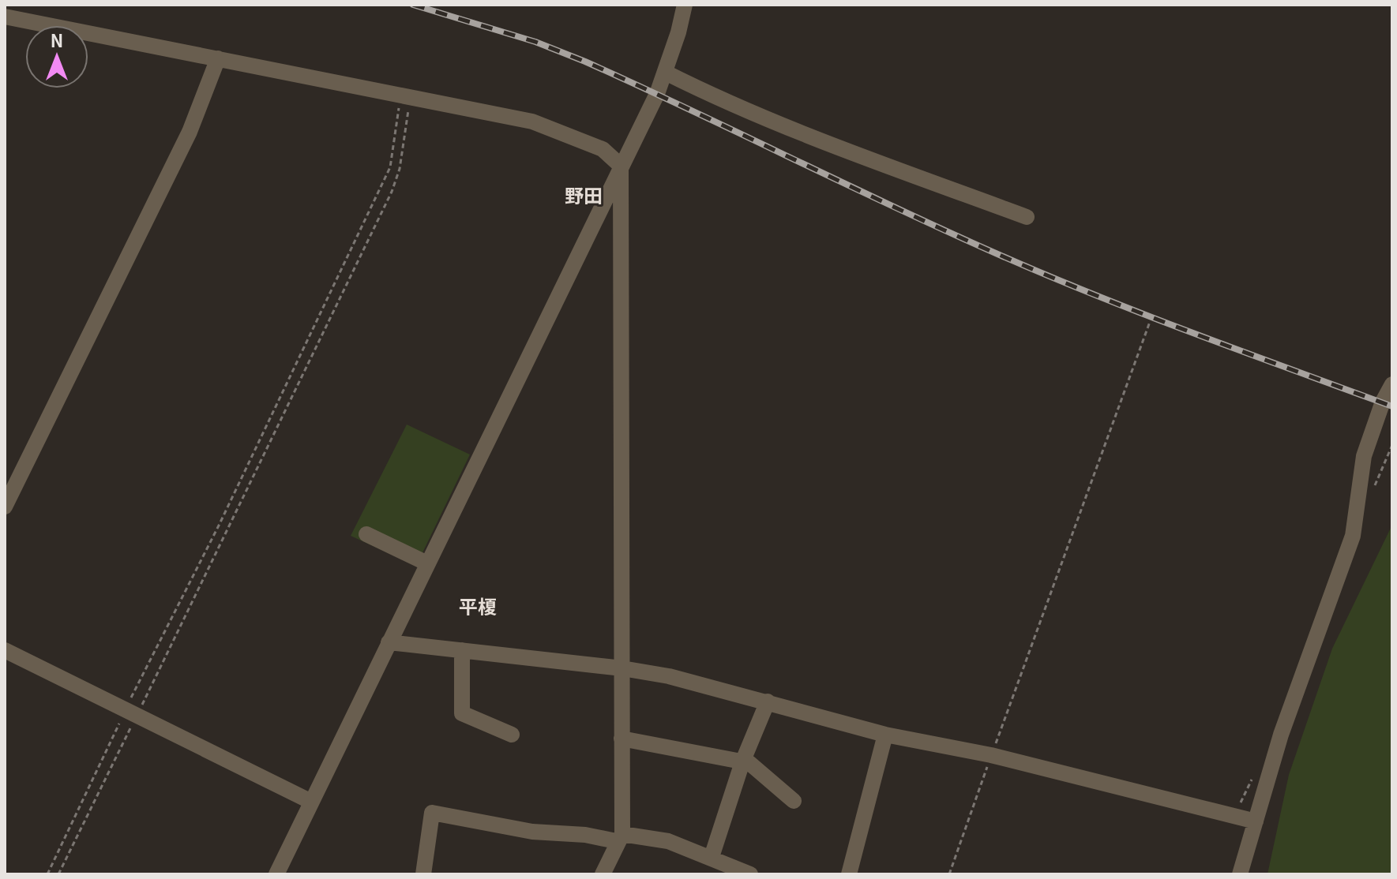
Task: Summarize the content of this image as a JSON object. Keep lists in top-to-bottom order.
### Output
{
  "districts": ["野田", "平榎"],
  "north": "top"
}
